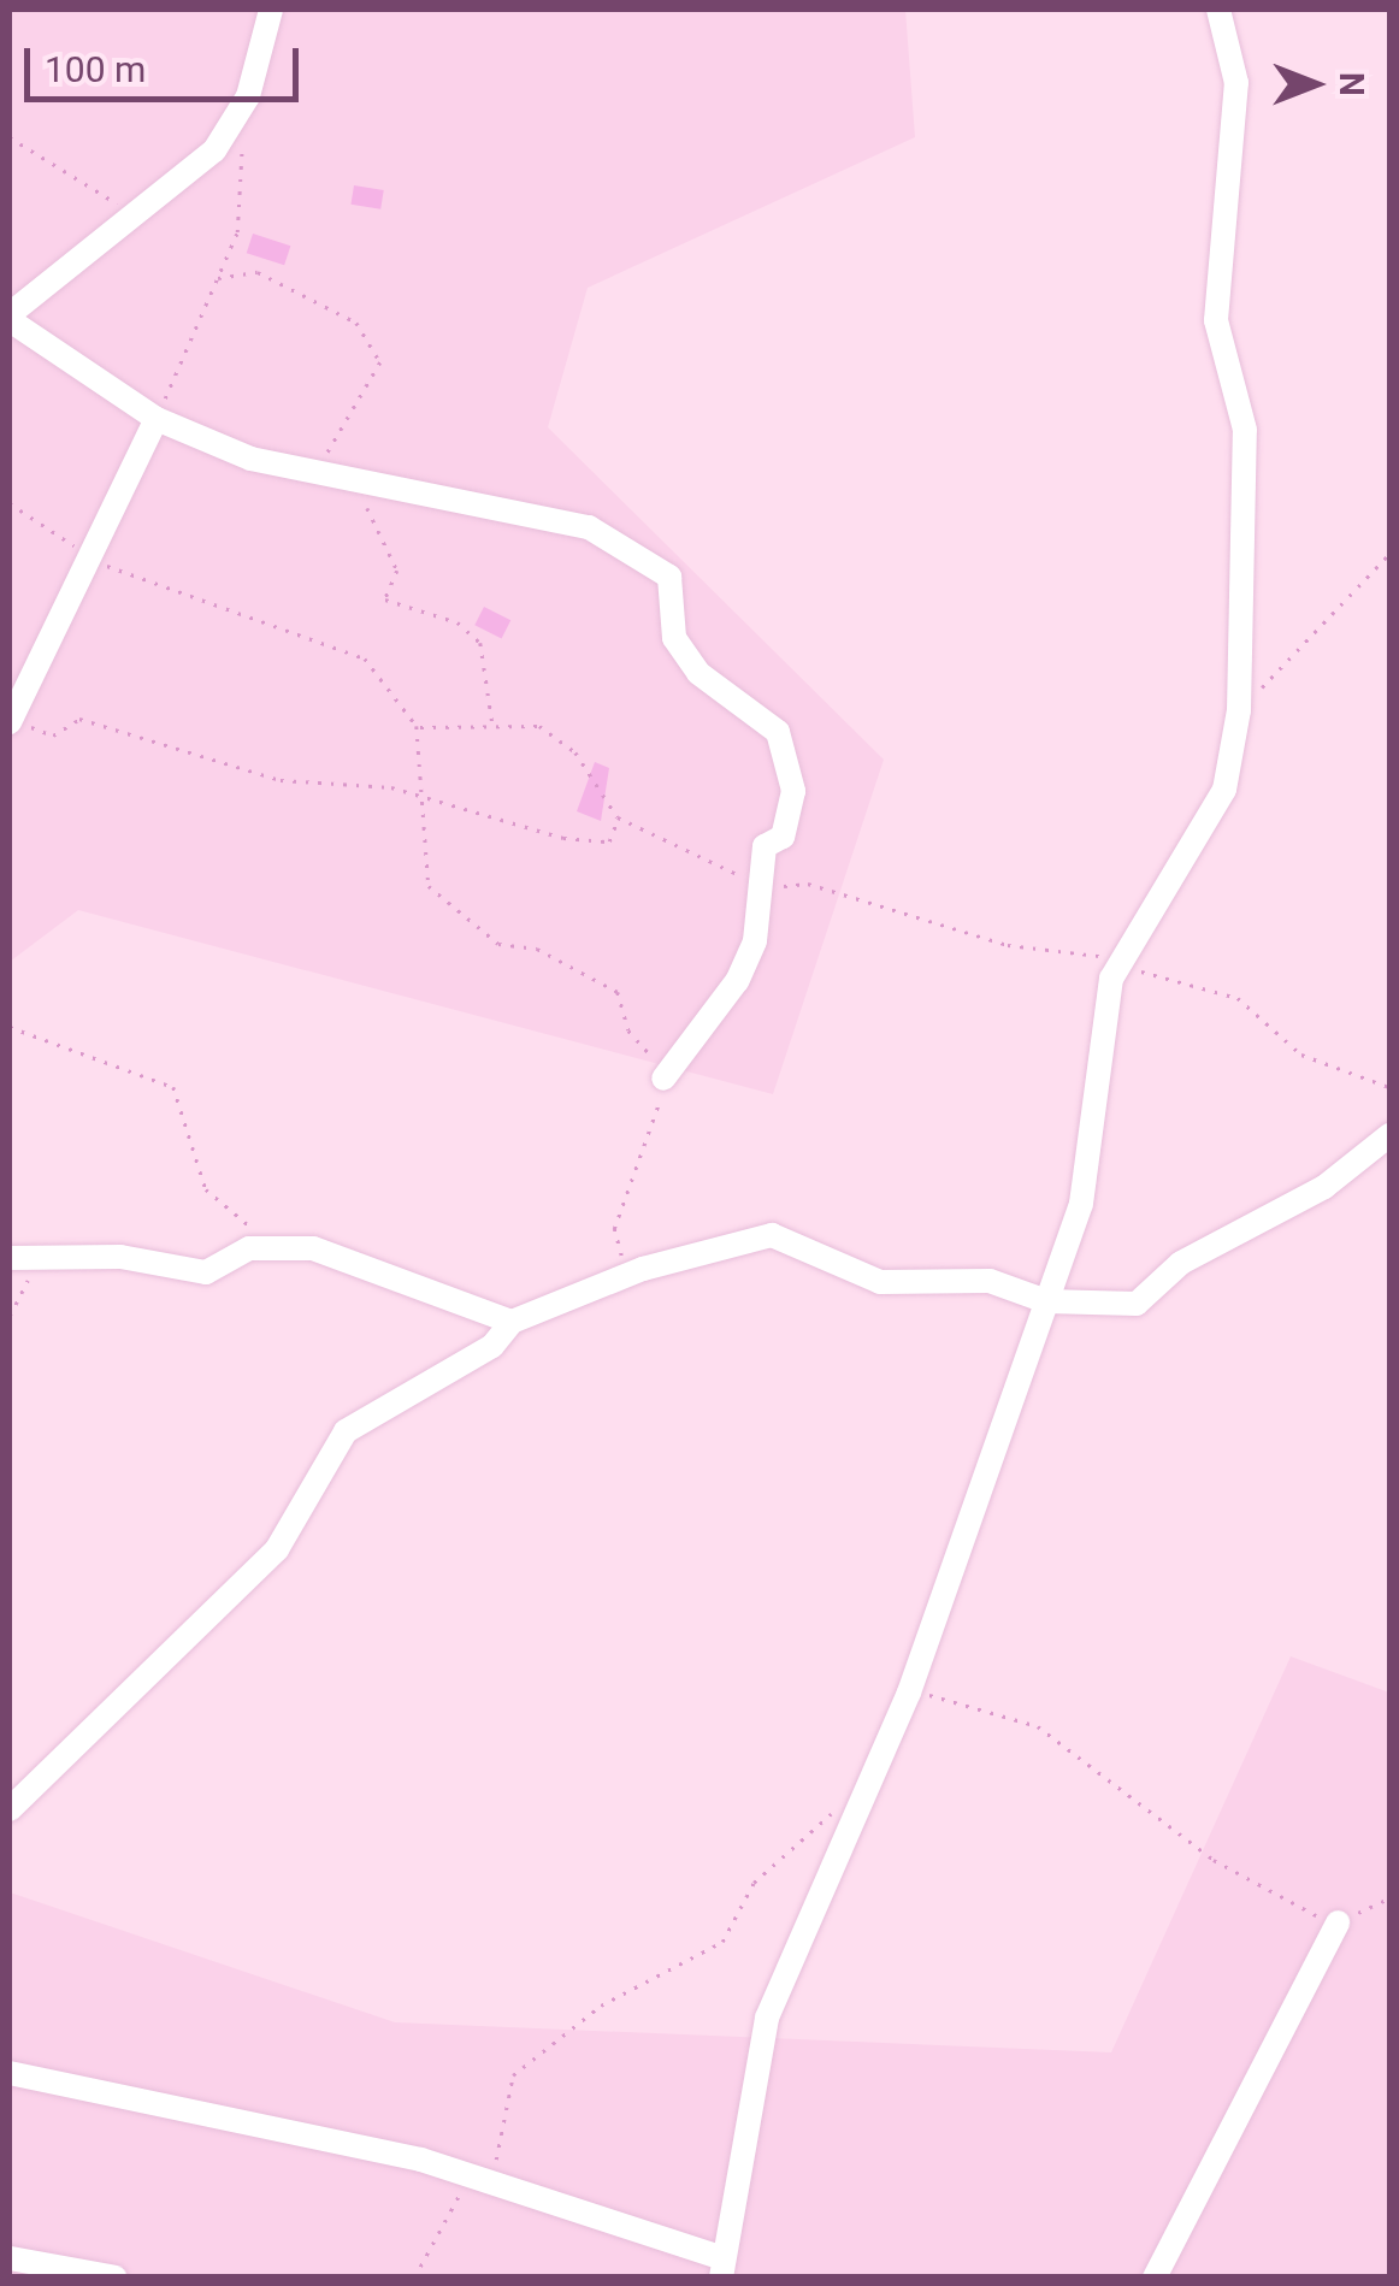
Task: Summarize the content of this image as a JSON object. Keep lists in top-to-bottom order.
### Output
{
  "scale_bar": "100 m",
  "north": "right"
}
